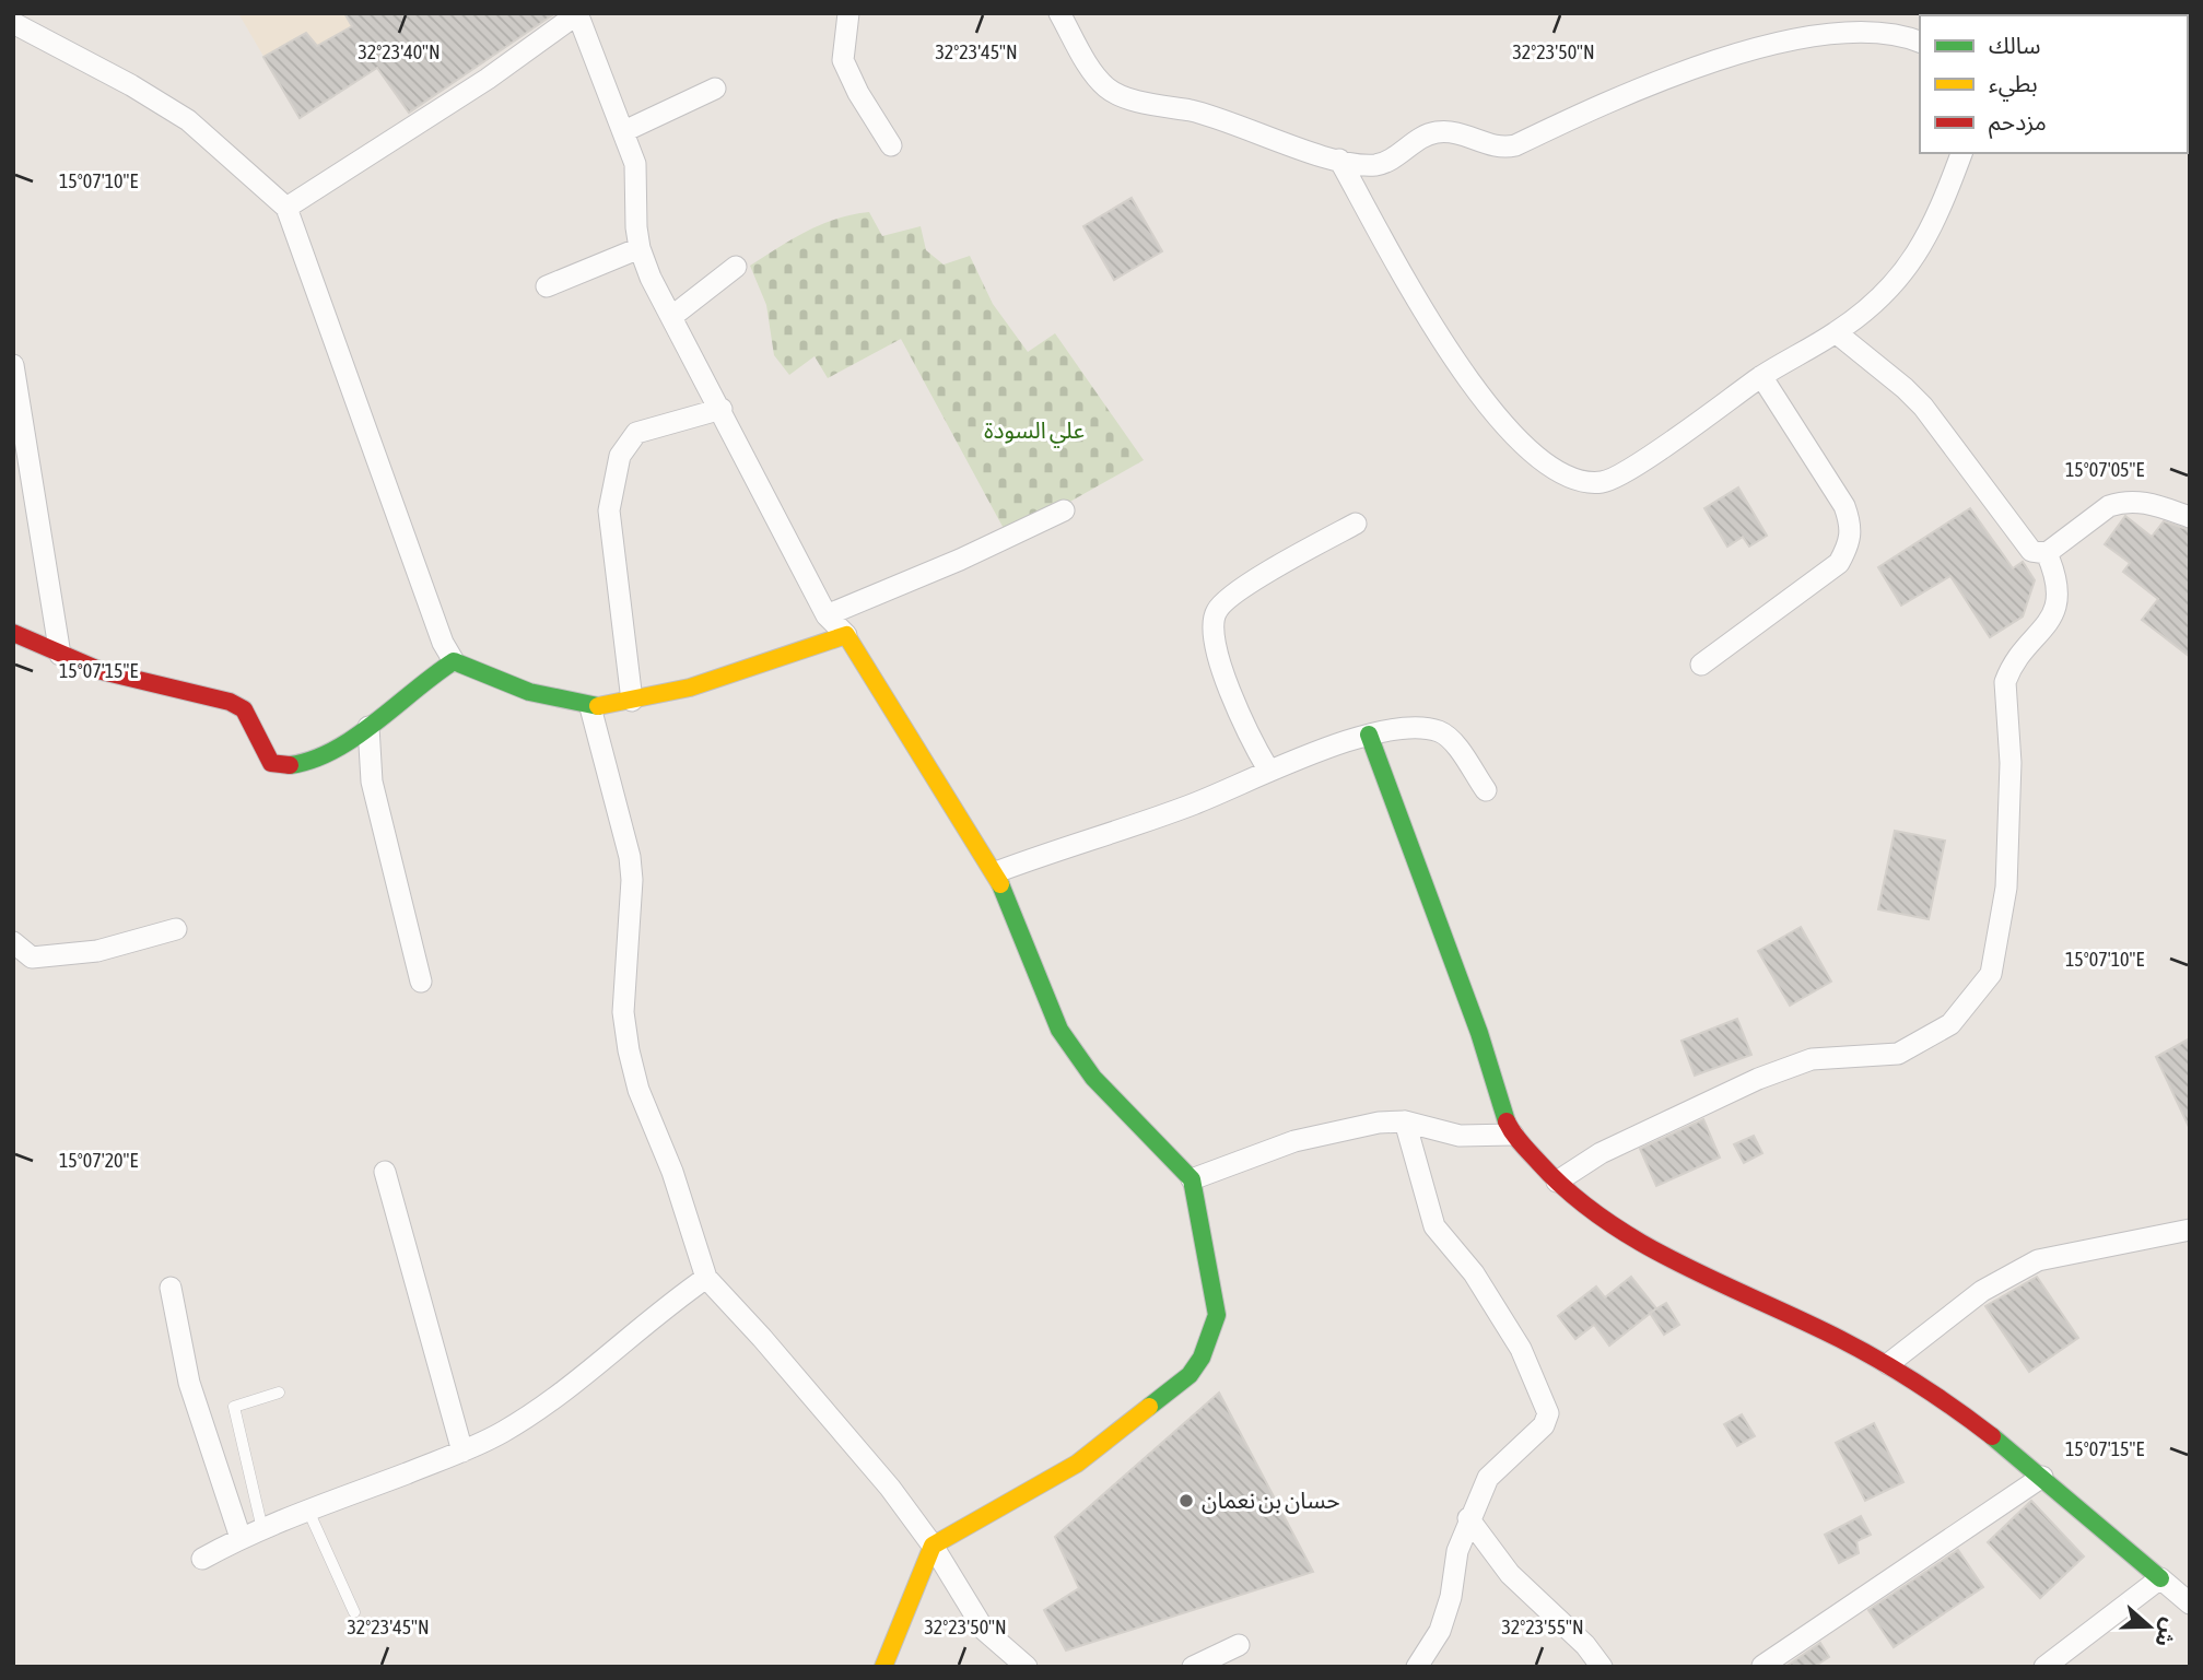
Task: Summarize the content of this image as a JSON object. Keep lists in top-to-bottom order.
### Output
{
  "parks": ["علي السودة"],
  "places": ["حسان بن نعمان"],
  "legend": ["سالك", "بطيء", "مزدحم"],
  "north": "right",
  "coordinates": [
    "32°23'40\"N",
    "32°23'45\"N",
    "32°23'50\"N",
    "15°07'10\"E",
    "15°07'05\"E",
    "15°07'15\"E",
    "15°07'20\"E",
    "32°23'55\"N"
  ]
}
